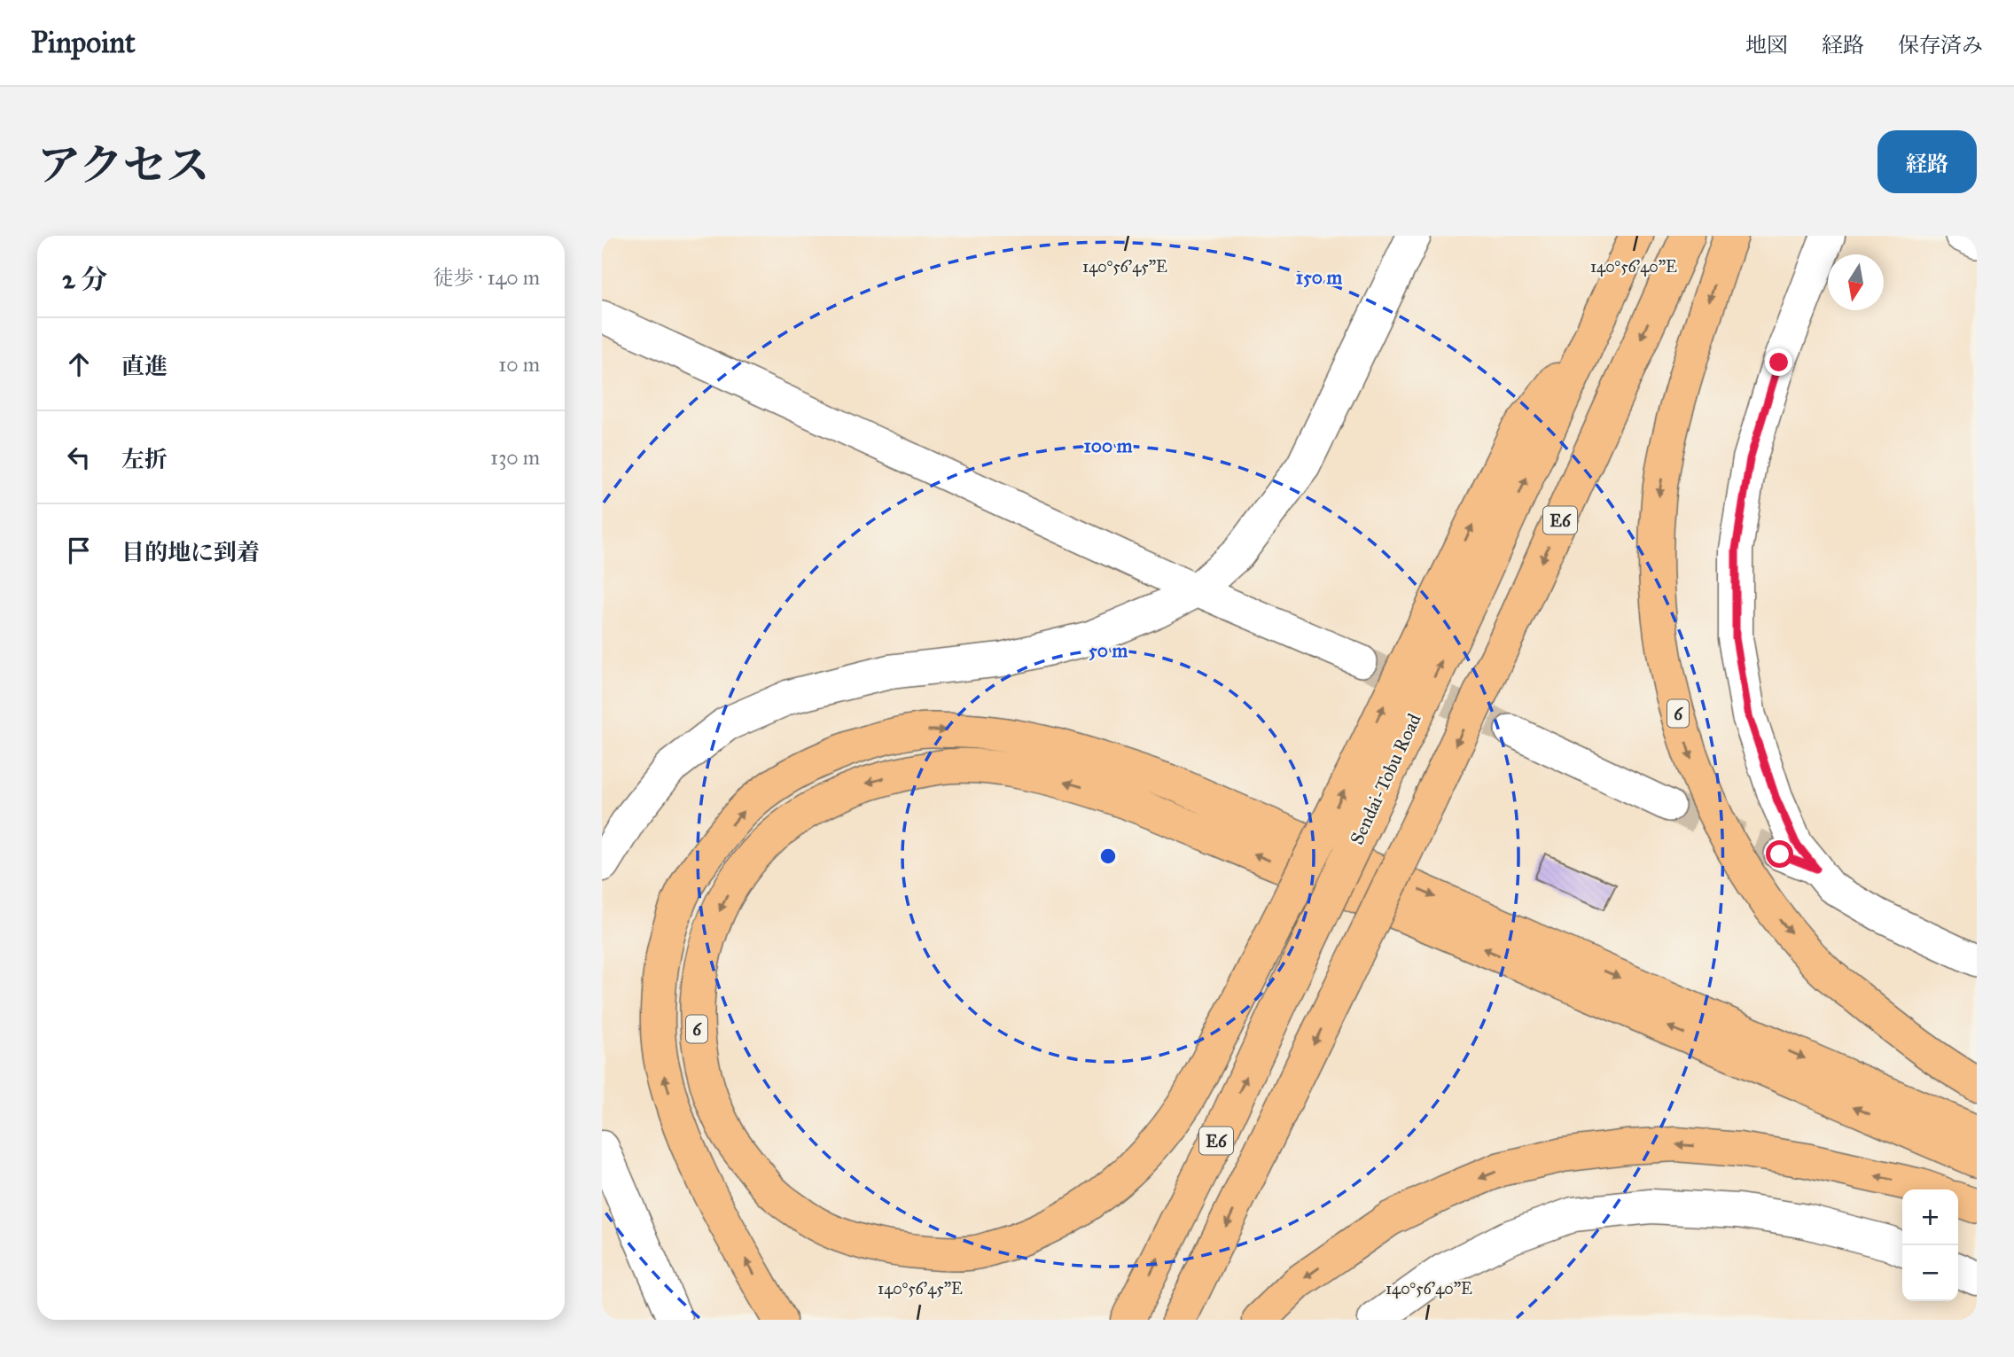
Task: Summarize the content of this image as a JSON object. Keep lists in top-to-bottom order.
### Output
{
  "streets": {
    "highway": ["E6", "6", "Sendai-Tobu Road"]
  },
  "crossings": [
    ["6", "Sendai-Tobu Road"]
  ],
  "north": "bottom",
  "page": {
    "header": "Pinpoint",
    "nav": ["地図", "経路", "保存済み"],
    "title": "アクセス",
    "buttons": "経路",
    "heading": ["2 分", "徒歩 · 140 m"],
    "list": [
      ["直進", "10 m"],
      ["左折", "130 m"],
      "目的地に到着"
    ],
    "map_buttons": ["+", "−"]
  },
  "coordinates": ["140°56'45\"E", "140°56'40\"E"],
  "rings": ["150 m", "100 m", "50 m"]
}
